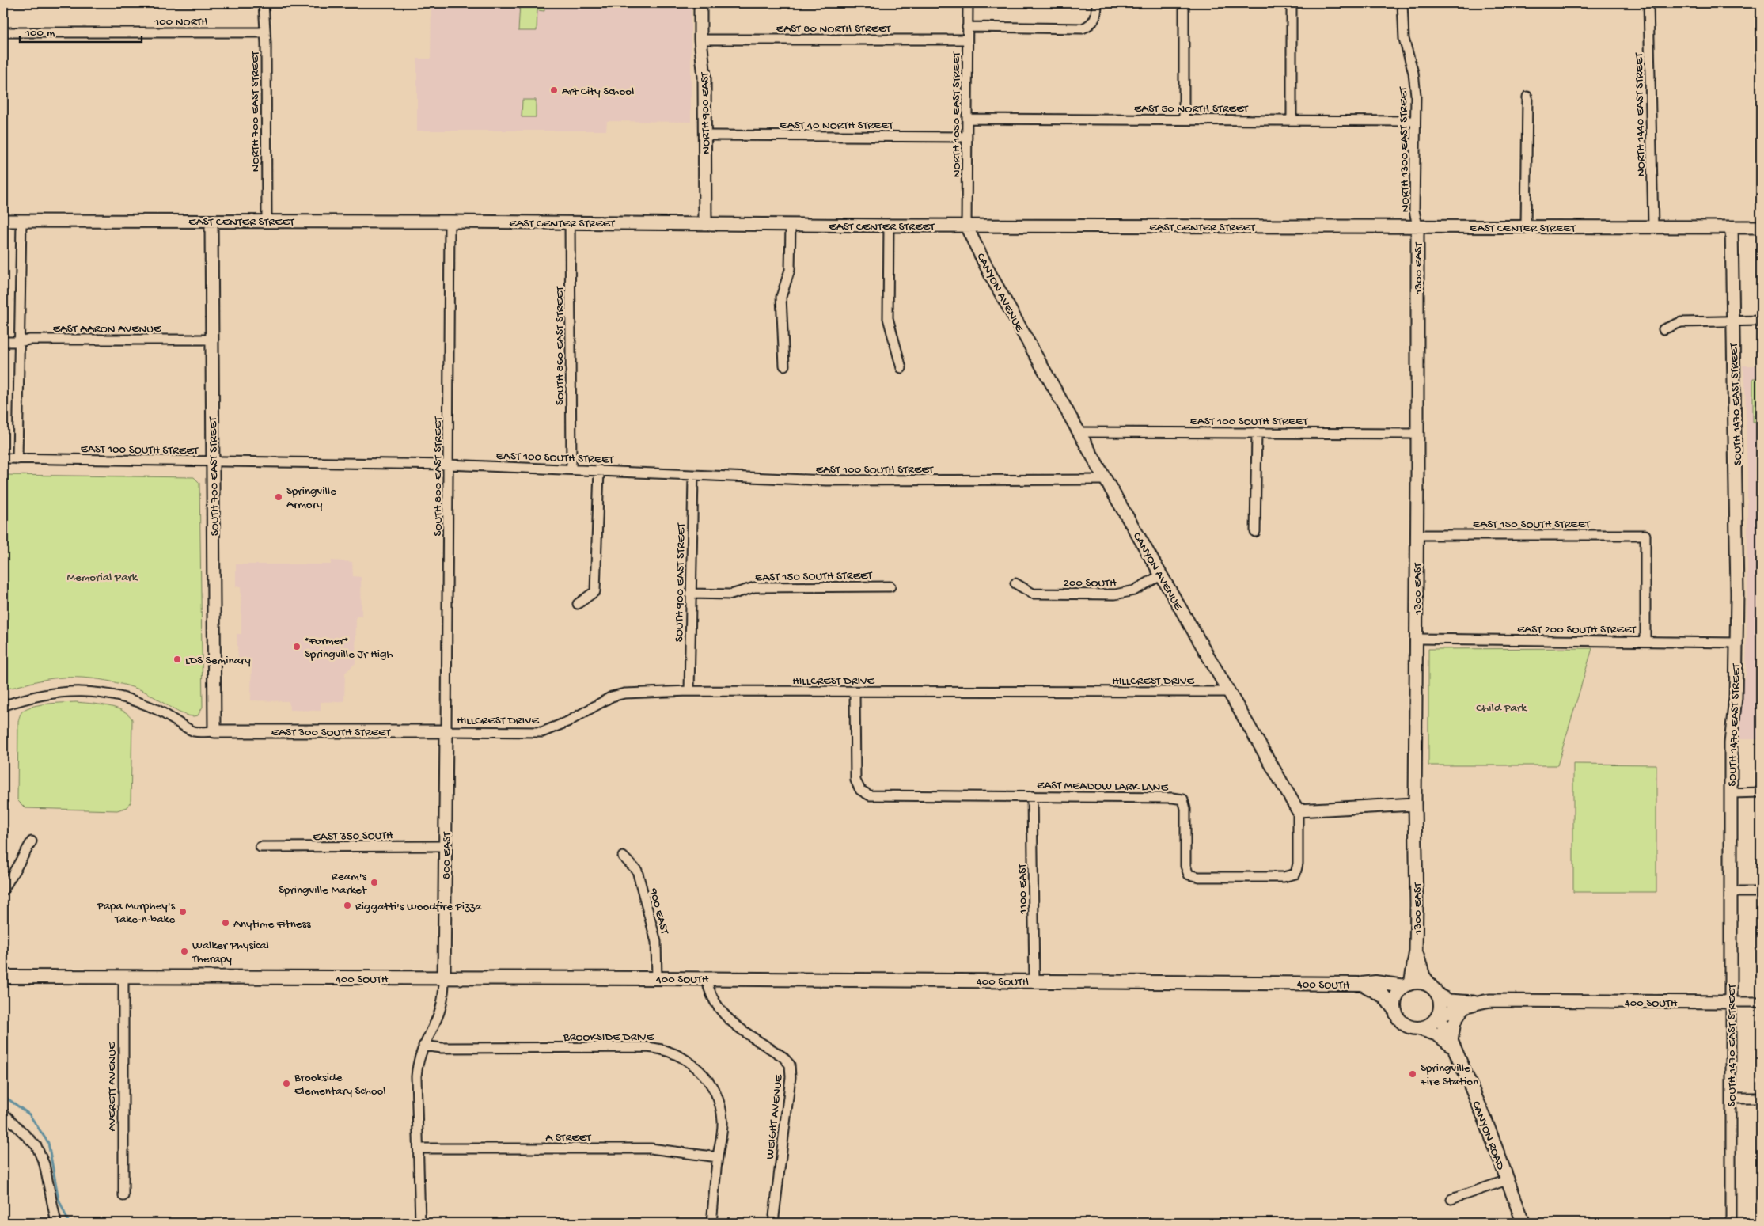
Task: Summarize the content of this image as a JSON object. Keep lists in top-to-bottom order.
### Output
{
  "streets": {
    "main road": ["400 SOUTH", "CANYON ROAD"],
    "street": [
      "100 NORTH",
      "EAST 80 NORTH STREET",
      "EAST 50 NORTH STREET",
      "NORTH 700 EAST STREET",
      "NORTH 900 EAST",
      "NORTH 1050 EAST STREET",
      "NORTH 1440 EAST STREET",
      "EAST 40 NORTH STREET",
      "NORTH 1300 EAST STREET",
      "EAST CENTER STREET",
      "1300 EAST",
      "CANYON AVENUE",
      "EAST AARON AVENUE",
      "SOUTH 860 EAST STREET",
      "SOUTH 1470 EAST STREET",
      "EAST 100 SOUTH STREET",
      "SOUTH 700 EAST STREET",
      "SOUTH 800 EAST STREET",
      "EAST 150 SOUTH STREET",
      "200 SOUTH",
      "SOUTH 900 EAST STREET",
      "EAST 200 SOUTH STREET",
      "HILLCREST DRIVE",
      "EAST 300 SOUTH STREET",
      "EAST MEADOW LARK LANE",
      "EAST 350 SOUTH",
      "800 EAST",
      "1100 EAST",
      "900 EAST",
      "BROOKSIDE DRIVE",
      "AVERETT AVENUE",
      "WEIGHT AVENUE",
      "A STREET"
    ]
  },
  "crossings": [
    ["100 NORTH", "NORTH 700 EAST STREET"],
    ["EAST 80 NORTH STREET", "NORTH 900 EAST"],
    ["EAST 80 NORTH STREET", "NORTH 1050 EAST STREET"],
    ["EAST 50 NORTH STREET", "NORTH 1050 EAST STREET"],
    ["EAST 50 NORTH STREET", "NORTH 1300 EAST STREET"],
    ["NORTH 700 EAST STREET", "EAST CENTER STREET"],
    ["NORTH 900 EAST", "EAST 40 NORTH STREET"],
    ["NORTH 900 EAST", "EAST CENTER STREET"],
    ["NORTH 1050 EAST STREET", "EAST 40 NORTH STREET"],
    ["NORTH 1050 EAST STREET", "EAST CENTER STREET"],
    ["NORTH 1050 EAST STREET", "CANYON AVENUE"],
    ["NORTH 1440 EAST STREET", "EAST CENTER STREET"],
    ["NORTH 1300 EAST STREET", "EAST CENTER STREET"],
    ["NORTH 1300 EAST STREET", "1300 EAST"],
    ["EAST CENTER STREET", "1300 EAST"],
    ["EAST CENTER STREET", "CANYON AVENUE"],
    ["EAST CENTER STREET", "SOUTH 860 EAST STREET"],
    ["EAST CENTER STREET", "SOUTH 1470 EAST STREET"],
    ["EAST CENTER STREET", "SOUTH 700 EAST STREET"],
    ["EAST CENTER STREET", "SOUTH 800 EAST STREET"],
    ["1300 EAST", "EAST 100 SOUTH STREET"],
    ["1300 EAST", "EAST 150 SOUTH STREET"],
    ["1300 EAST", "EAST 200 SOUTH STREET"],
    ["1300 EAST", "400 SOUTH"],
    ["1300 EAST", "CANYON ROAD"],
    ["CANYON AVENUE", "EAST 100 SOUTH STREET"],
    ["CANYON AVENUE", "200 SOUTH"],
    ["CANYON AVENUE", "HILLCREST DRIVE"],
    ["CANYON AVENUE", "EAST MEADOW LARK LANE"],
    ["EAST AARON AVENUE", "SOUTH 700 EAST STREET"],
    ["SOUTH 860 EAST STREET", "EAST 100 SOUTH STREET"],
    ["SOUTH 1470 EAST STREET", "EAST 200 SOUTH STREET"],
    ["SOUTH 1470 EAST STREET", "400 SOUTH"],
    ["EAST 100 SOUTH STREET", "SOUTH 700 EAST STREET"],
    ["EAST 100 SOUTH STREET", "SOUTH 800 EAST STREET"],
    ["EAST 100 SOUTH STREET", "SOUTH 900 EAST STREET"],
    ["SOUTH 700 EAST STREET", "EAST 300 SOUTH STREET"],
    ["SOUTH 800 EAST STREET", "HILLCREST DRIVE"],
    ["SOUTH 800 EAST STREET", "EAST 300 SOUTH STREET"],
    ["SOUTH 800 EAST STREET", "800 EAST"],
    ["EAST 150 SOUTH STREET", "SOUTH 900 EAST STREET"],
    ["EAST 150 SOUTH STREET", "EAST 200 SOUTH STREET"],
    ["SOUTH 900 EAST STREET", "HILLCREST DRIVE"],
    ["HILLCREST DRIVE", "EAST 300 SOUTH STREET"],
    ["HILLCREST DRIVE", "EAST MEADOW LARK LANE"],
    ["HILLCREST DRIVE", "800 EAST"],
    ["EAST 300 SOUTH STREET", "800 EAST"],
    ["EAST MEADOW LARK LANE", "1100 EAST"],
    ["EAST 350 SOUTH", "800 EAST"],
    ["800 EAST", "400 SOUTH"],
    ["1100 EAST", "400 SOUTH"],
    ["900 EAST", "400 SOUTH"],
    ["400 SOUTH", "AVERETT AVENUE"],
    ["400 SOUTH", "WEIGHT AVENUE"],
    ["400 SOUTH", "CANYON ROAD"],
    ["BROOKSIDE DRIVE", "A STREET"]
  ],
  "parks": ["Memorial Park", "Child Park"],
  "places": [
    "Art City School",
    "Springville Armory",
    "*Former* Springville Jr High",
    "LDS Seminary",
    "Ream's Springville Market",
    "Riggatti's Woodfire Pizza",
    "Papa Murphey's Take-n-bake",
    "Anytime Fitness",
    "Walker Physical Therapy",
    "Springville Fire Station",
    "Brookside Elementary School"
  ],
  "scale_bar": "100 m"
}
